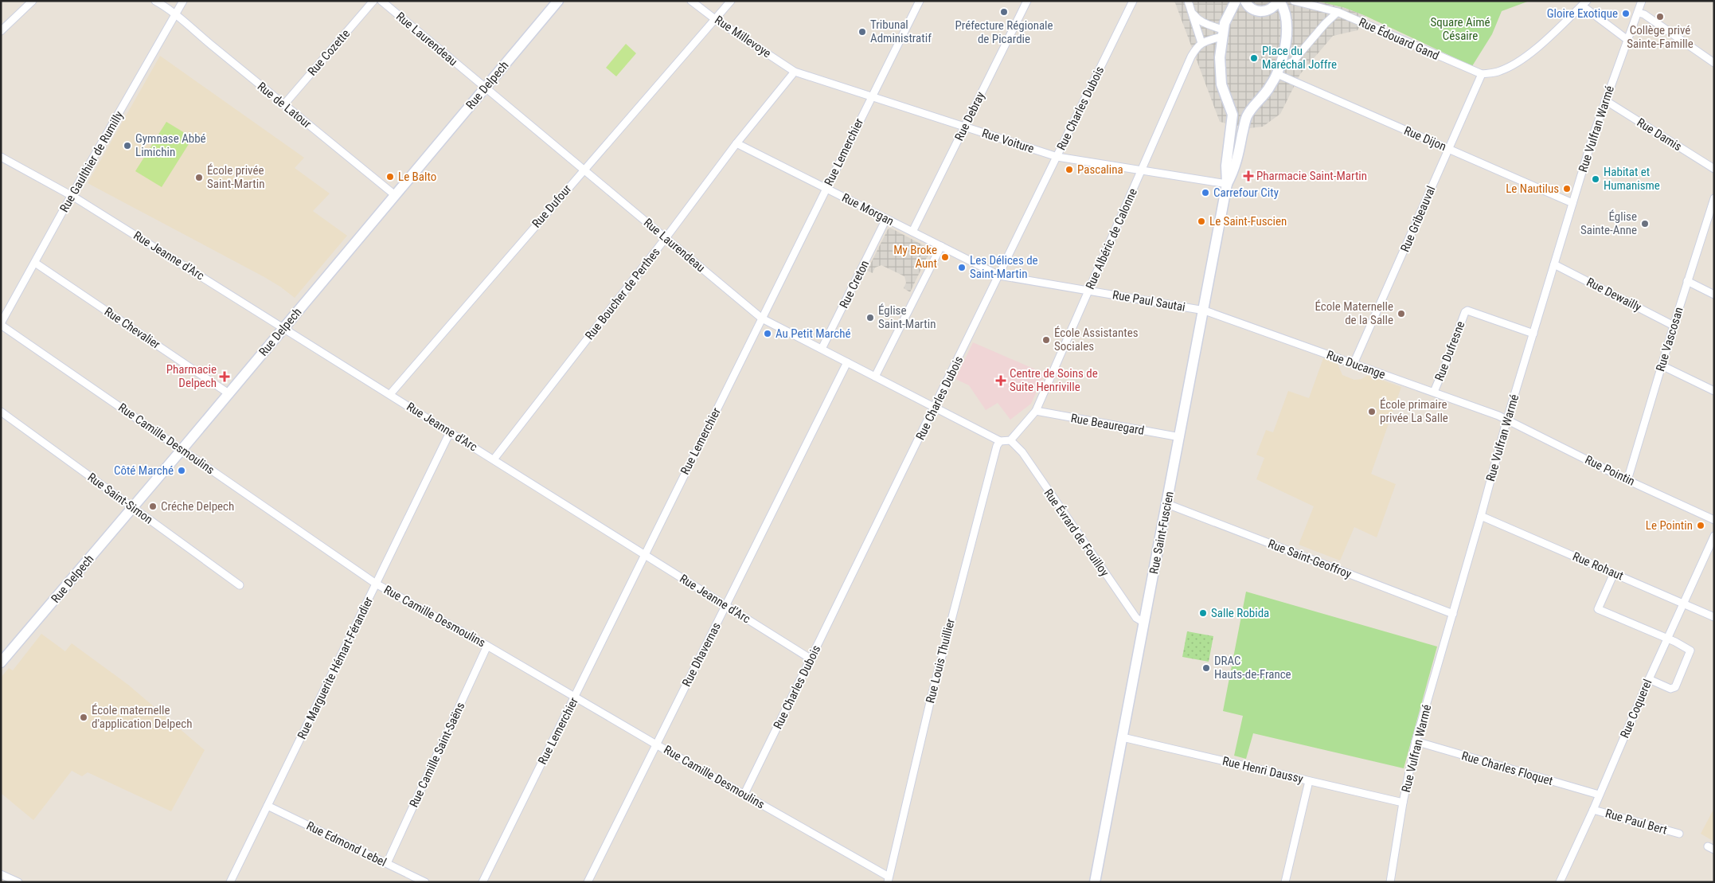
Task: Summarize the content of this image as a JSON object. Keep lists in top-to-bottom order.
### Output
{
  "streets": {
    "main road": ["Rue Delpech", "Rue Saint-Fuscien"],
    "street": [
      "Rue Millevoye",
      "Rue Laurendeau",
      "Rue Édouard Gand",
      "Rue Cozette",
      "Rue de Latour",
      "Rue Charles Dubois",
      "Rue Debray",
      "Rue Vulfran Warmé",
      "Rue Damis",
      "Rue Dijon",
      "Rue Voiture",
      "Rue Lemerchier",
      "Rue Gaulthier de Rumilly",
      "Rue Dufour",
      "Rue Morgan",
      "Rue Gribeauval",
      "Rue Albéric de Calonne",
      "Rue Jeanne d'Arc",
      "Rue Creton",
      "Rue Boucher de Perthes",
      "Rue Dewailly",
      "Rue Paul Sautai",
      "Rue Chevalier",
      "Rue Vascosan",
      "Rue Dufresne",
      "Rue Ducange",
      "Rue Beauregard",
      "Rue Camille Desmoulins",
      "Rue Pointin",
      "Rue Saint-Simon",
      "Rue Évrard de Fouilloy",
      "Rue Saint-Geoffroy",
      "Rue Rohaut",
      "Rue Dhavernas",
      "Rue Louis Thuillier",
      "Rue Marguerite Hémart-Férandier",
      "Rue Coquerel",
      "Rue Camille Saint-Saëns",
      "Rue Charles Floquet",
      "Rue Henri Daussy",
      "Rue Paul Bert",
      "Rue Edmond Lebel"
    ]
  },
  "crossings": [
    ["Rue Millevoye", "Rue Voiture"],
    ["Rue Millevoye", "Rue Dufour"],
    ["Rue Millevoye", "Rue Boucher de Perthes"],
    ["Rue Laurendeau", "Rue Delpech"],
    ["Rue Laurendeau", "Rue Charles Dubois"],
    ["Rue Laurendeau", "Rue Lemerchier"],
    ["Rue Laurendeau", "Rue Dufour"],
    ["Rue Laurendeau", "Rue Creton"],
    ["Rue Laurendeau", "Rue Boucher de Perthes"],
    ["Rue Laurendeau", "Rue Dhavernas"],
    ["Rue Laurendeau", "Rue Louis Thuillier"],
    ["Rue Édouard Gand", "Rue Gribeauval"],
    ["Rue Cozette", "Rue de Latour"],
    ["Rue Delpech", "Rue de Latour"],
    ["Rue Delpech", "Rue Jeanne d'Arc"],
    ["Rue Delpech", "Rue Chevalier"],
    ["Rue Delpech", "Rue Camille Desmoulins"],
    ["Rue Delpech", "Rue Saint-Simon"],
    ["Rue de Latour", "Rue Gaulthier de Rumilly"],
    ["Rue Charles Dubois", "Rue Voiture"],
    ["Rue Charles Dubois", "Rue Morgan"],
    ["Rue Charles Dubois", "Rue Jeanne d'Arc"],
    ["Rue Charles Dubois", "Rue Paul Sautai"],
    ["Rue Charles Dubois", "Rue Camille Desmoulins"],
    ["Rue Debray", "Rue Voiture"],
    ["Rue Debray", "Rue Morgan"],
    ["Rue Vulfran Warmé", "Rue Damis"],
    ["Rue Vulfran Warmé", "Rue Dijon"],
    ["Rue Vulfran Warmé", "Rue Dewailly"],
    ["Rue Vulfran Warmé", "Rue Dufresne"],
    ["Rue Vulfran Warmé", "Rue Ducange"],
    ["Rue Vulfran Warmé", "Rue Pointin"],
    ["Rue Vulfran Warmé", "Rue Saint-Geoffroy"],
    ["Rue Vulfran Warmé", "Rue Rohaut"],
    ["Rue Vulfran Warmé", "Rue Charles Floquet"],
    ["Rue Vulfran Warmé", "Rue Henri Daussy"],
    ["Rue Dijon", "Rue Gribeauval"],
    ["Rue Voiture", "Rue Lemerchier"],
    ["Rue Voiture", "Rue Albéric de Calonne"],
    ["Rue Voiture", "Rue Boucher de Perthes"],
    ["Rue Voiture", "Rue Saint-Fuscien"],
    ["Rue Lemerchier", "Rue Morgan"],
    ["Rue Lemerchier", "Rue Jeanne d'Arc"],
    ["Rue Lemerchier", "Rue Camille Desmoulins"],
    ["Rue Gaulthier de Rumilly", "Rue Jeanne d'Arc"],
    ["Rue Gaulthier de Rumilly", "Rue Chevalier"],
    ["Rue Gaulthier de Rumilly", "Rue Camille Desmoulins"],
    ["Rue Dufour", "Rue Jeanne d'Arc"],
    ["Rue Morgan", "Rue Creton"],
    ["Rue Morgan", "Rue Boucher de Perthes"],
    ["Rue Morgan", "Rue Paul Sautai"],
    ["Rue Gribeauval", "Rue Ducange"],
    ["Rue Albéric de Calonne", "Rue Paul Sautai"],
    ["Rue Albéric de Calonne", "Rue Beauregard"],
    ["Rue Albéric de Calonne", "Rue Évrard de Fouilloy"],
    ["Rue Jeanne d'Arc", "Rue Boucher de Perthes"],
    ["Rue Jeanne d'Arc", "Rue Dhavernas"],
    ["Rue Jeanne d'Arc", "Rue Marguerite Hémart-Férandier"],
    ["Rue Dewailly", "Rue Vascosan"],
    ["Rue Paul Sautai", "Rue Ducange"],
    ["Rue Paul Sautai", "Rue Saint-Fuscien"],
    ["Rue Vascosan", "Rue Pointin"],
    ["Rue Dufresne", "Rue Ducange"],
    ["Rue Ducange", "Rue Pointin"],
    ["Rue Ducange", "Rue Saint-Fuscien"],
    ["Rue Beauregard", "Rue Saint-Fuscien"],
    ["Rue Camille Desmoulins", "Rue Dhavernas"],
    ["Rue Camille Desmoulins", "Rue Louis Thuillier"],
    ["Rue Camille Desmoulins", "Rue Marguerite Hémart-Férandier"],
    ["Rue Camille Desmoulins", "Rue Camille Saint-Saëns"],
    ["Rue Évrard de Fouilloy", "Rue Saint-Fuscien"],
    ["Rue Saint-Fuscien", "Rue Saint-Geoffroy"],
    ["Rue Saint-Fuscien", "Rue Henri Daussy"],
    ["Rue Rohaut", "Rue Coquerel"],
    ["Rue Marguerite Hémart-Férandier", "Rue Edmond Lebel"],
    ["Rue Coquerel", "Rue Charles Floquet"],
    ["Rue Coquerel", "Rue Paul Bert"],
    ["Rue Camille Saint-Saëns", "Rue Edmond Lebel"]
  ],
  "parks": ["Square Aimé Césaire"],
  "places": {
    "other": [
      "Préfecture Régionale de Picardie",
      "Gloire Exotique",
      "Collège privé Sainte-Famille",
      "Tribunal Administratif",
      "Place du Maréchal Joffre",
      "Gymnase Abbé Limichin",
      "Pascalina",
      "Le Balto",
      "École privée Saint-Martin",
      "Habitat et Humanisme",
      "Le Nautilus",
      "Carrefour City",
      "Le Saint-Fuscien",
      "Église Sainte-Anne",
      "My Broke Aunt",
      "Les Délices de Saint-Martin",
      "École Maternelle de la Salle",
      "Église Saint-Martin",
      "Au Petit Marché",
      "École Assistantes Sociales",
      "École primaire privée La Salle",
      "Côté Marché",
      "Créche Delpech",
      "Le Pointin",
      "Salle Robida",
      "DRAC Hauts-de-France",
      "École maternelle d'application Delpech"
    ],
    "health": ["Pharmacie Saint-Martin", "Pharmacie Delpech", "Centre de Soins de Suite Henriville"]
  }
}
